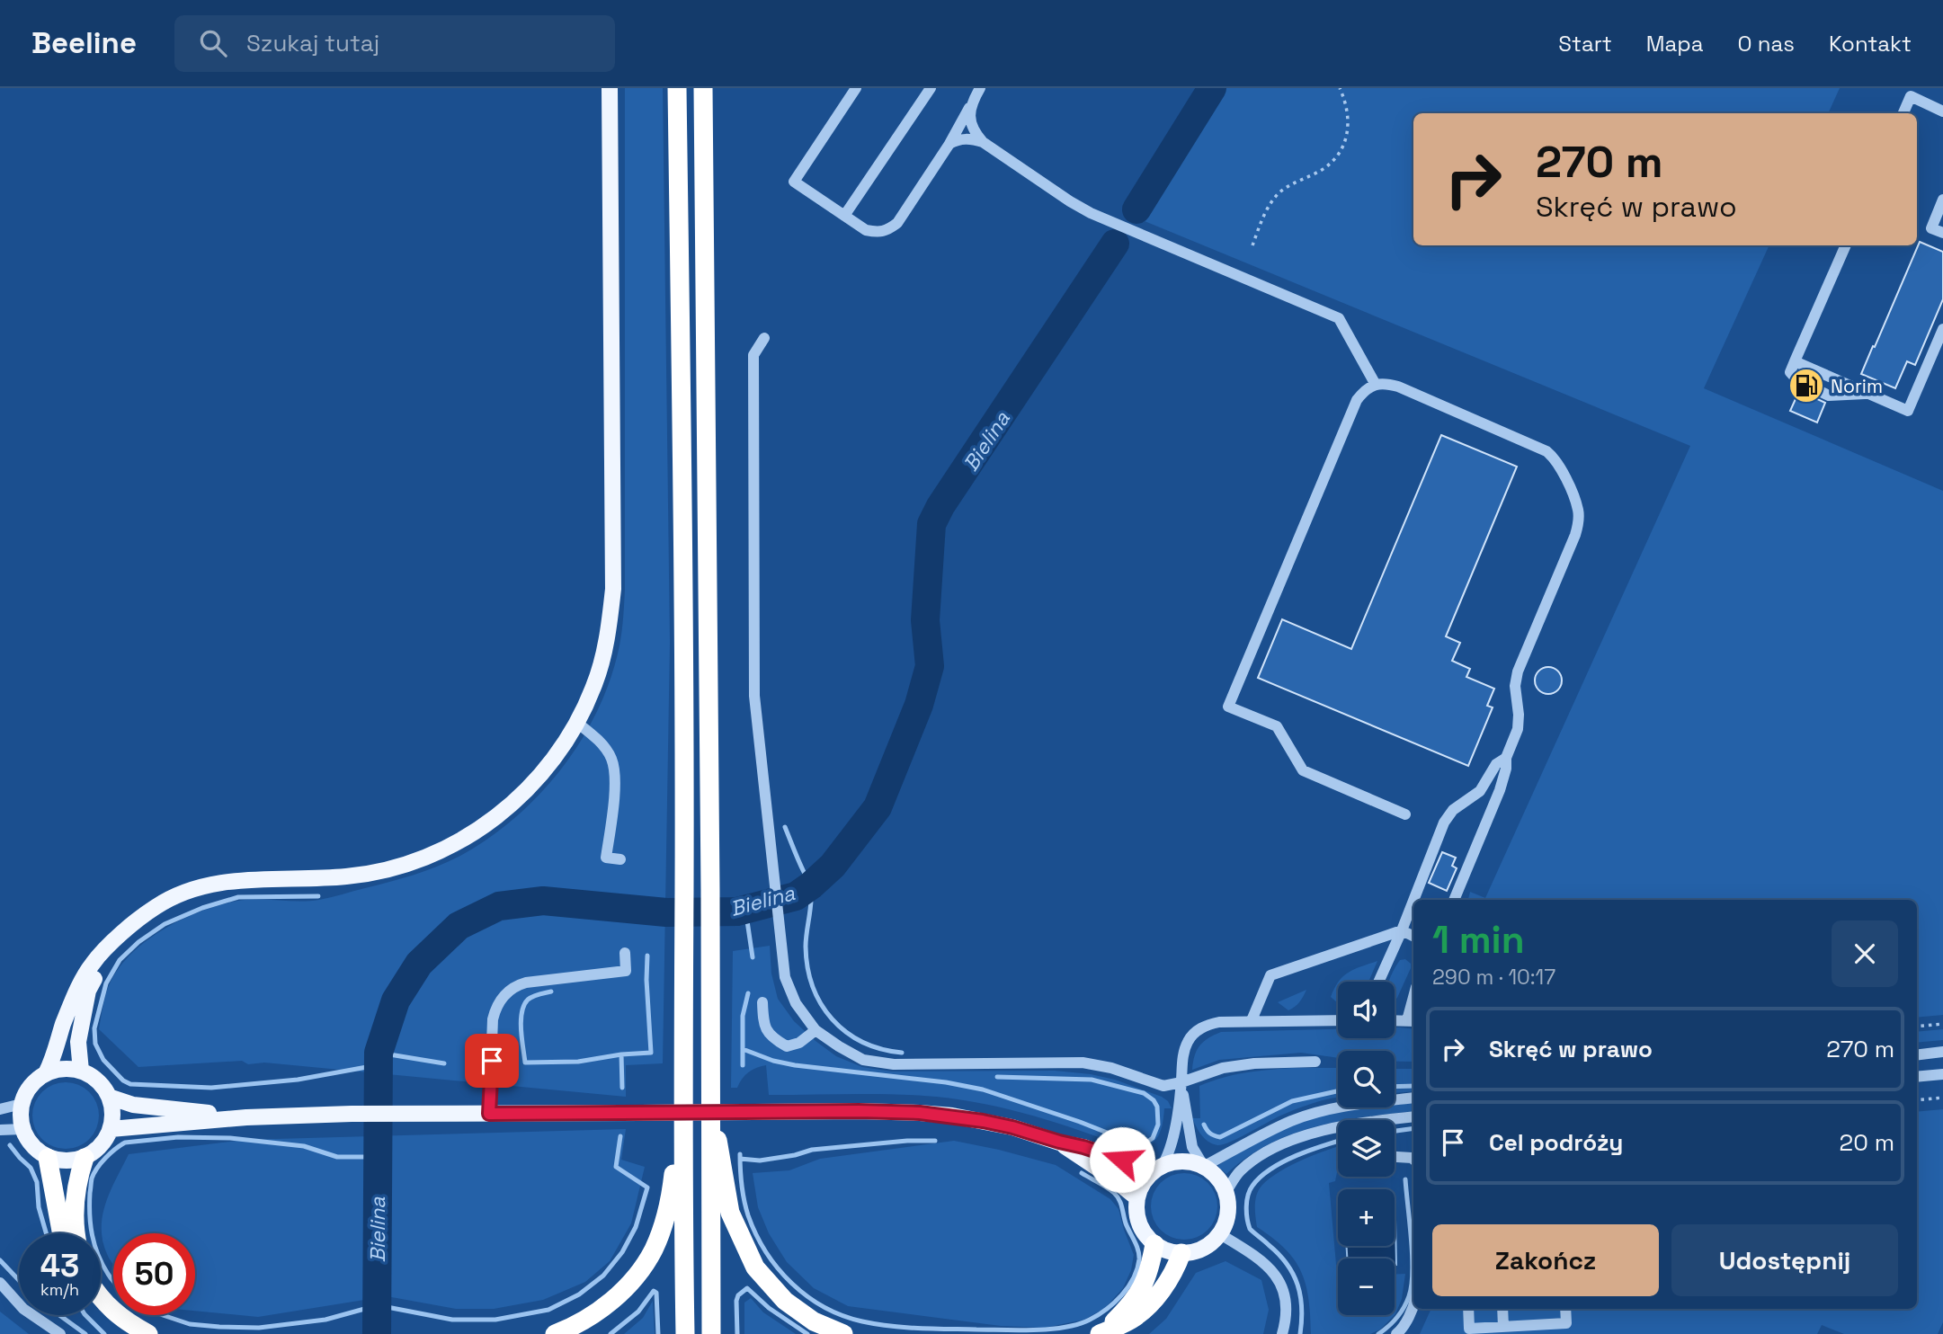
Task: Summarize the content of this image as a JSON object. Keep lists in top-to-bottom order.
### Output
{
  "water": ["Bielina"],
  "places": {
    "fuel station": ["Norim"]
  },
  "page": {
    "header": "Beeline",
    "search": "Szukaj tutaj",
    "nav": [
      "Start",
      "Mapa",
      "O nas",
      "Kontakt"
    ],
    "turn": ["270 m", "Skręć w prawo"],
    "heading": ["1 min", "290 m · 10:17"],
    "map_buttons": ["+", "−"],
    "list": [
      {
        "name": "Skręć w prawo",
        "value": "270 m"
      },
      {
        "name": "Cel podróży",
        "value": "20 m"
      }
    ],
    "buttons": ["Zakończ", "Udostępnij"],
    "speed": "43 km/h",
    "limit": "50"
  }
}
